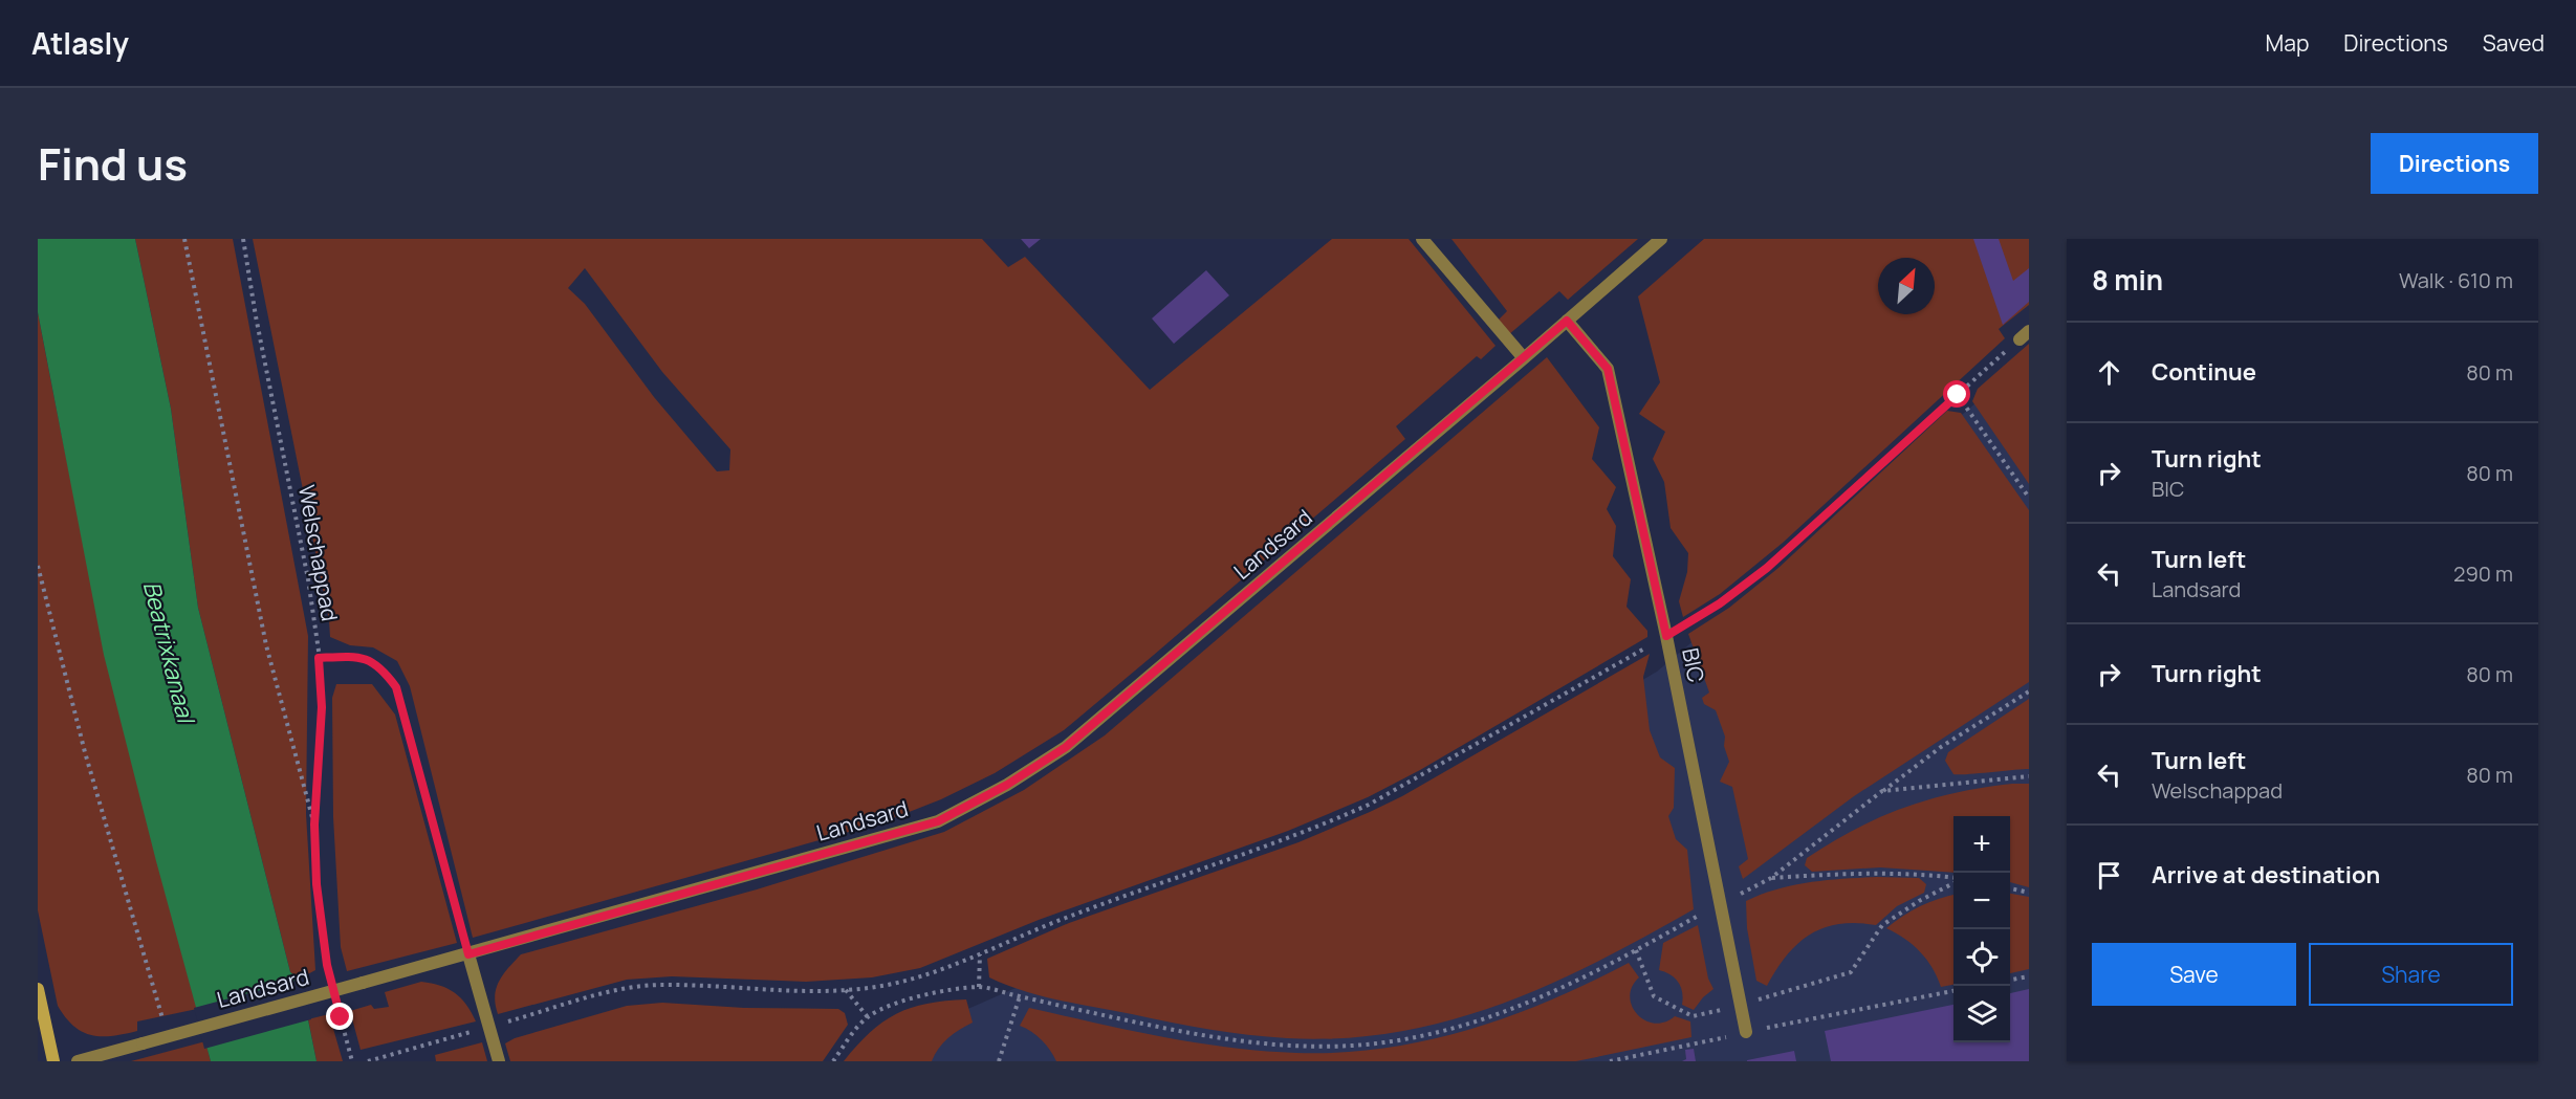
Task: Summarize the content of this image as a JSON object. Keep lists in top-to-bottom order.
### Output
{
  "streets": {
    "street": ["Landsard", "BIC"],
    "path": ["Welschappad"]
  },
  "crossings": [
    ["Landsard", "BIC"]
  ],
  "water": ["Beatrixkanaal"],
  "north": "top right",
  "page": {
    "header": "Atlasly",
    "nav": ["Map", "Directions", "Saved"],
    "title": "Find us",
    "buttons": [
      "Directions",
      ["Save", "Share"]
    ],
    "heading": ["8 min", "Walk · 610 m"],
    "list": [
      ["Continue", "80 m"],
      ["Turn right", "BIC", "80 m"],
      ["Turn left", "Landsard", "290 m"],
      ["Turn right", "80 m"],
      ["Turn left", "Welschappad", "80 m"],
      "Arrive at destination"
    ],
    "map_buttons": ["+", "−"]
  }
}
